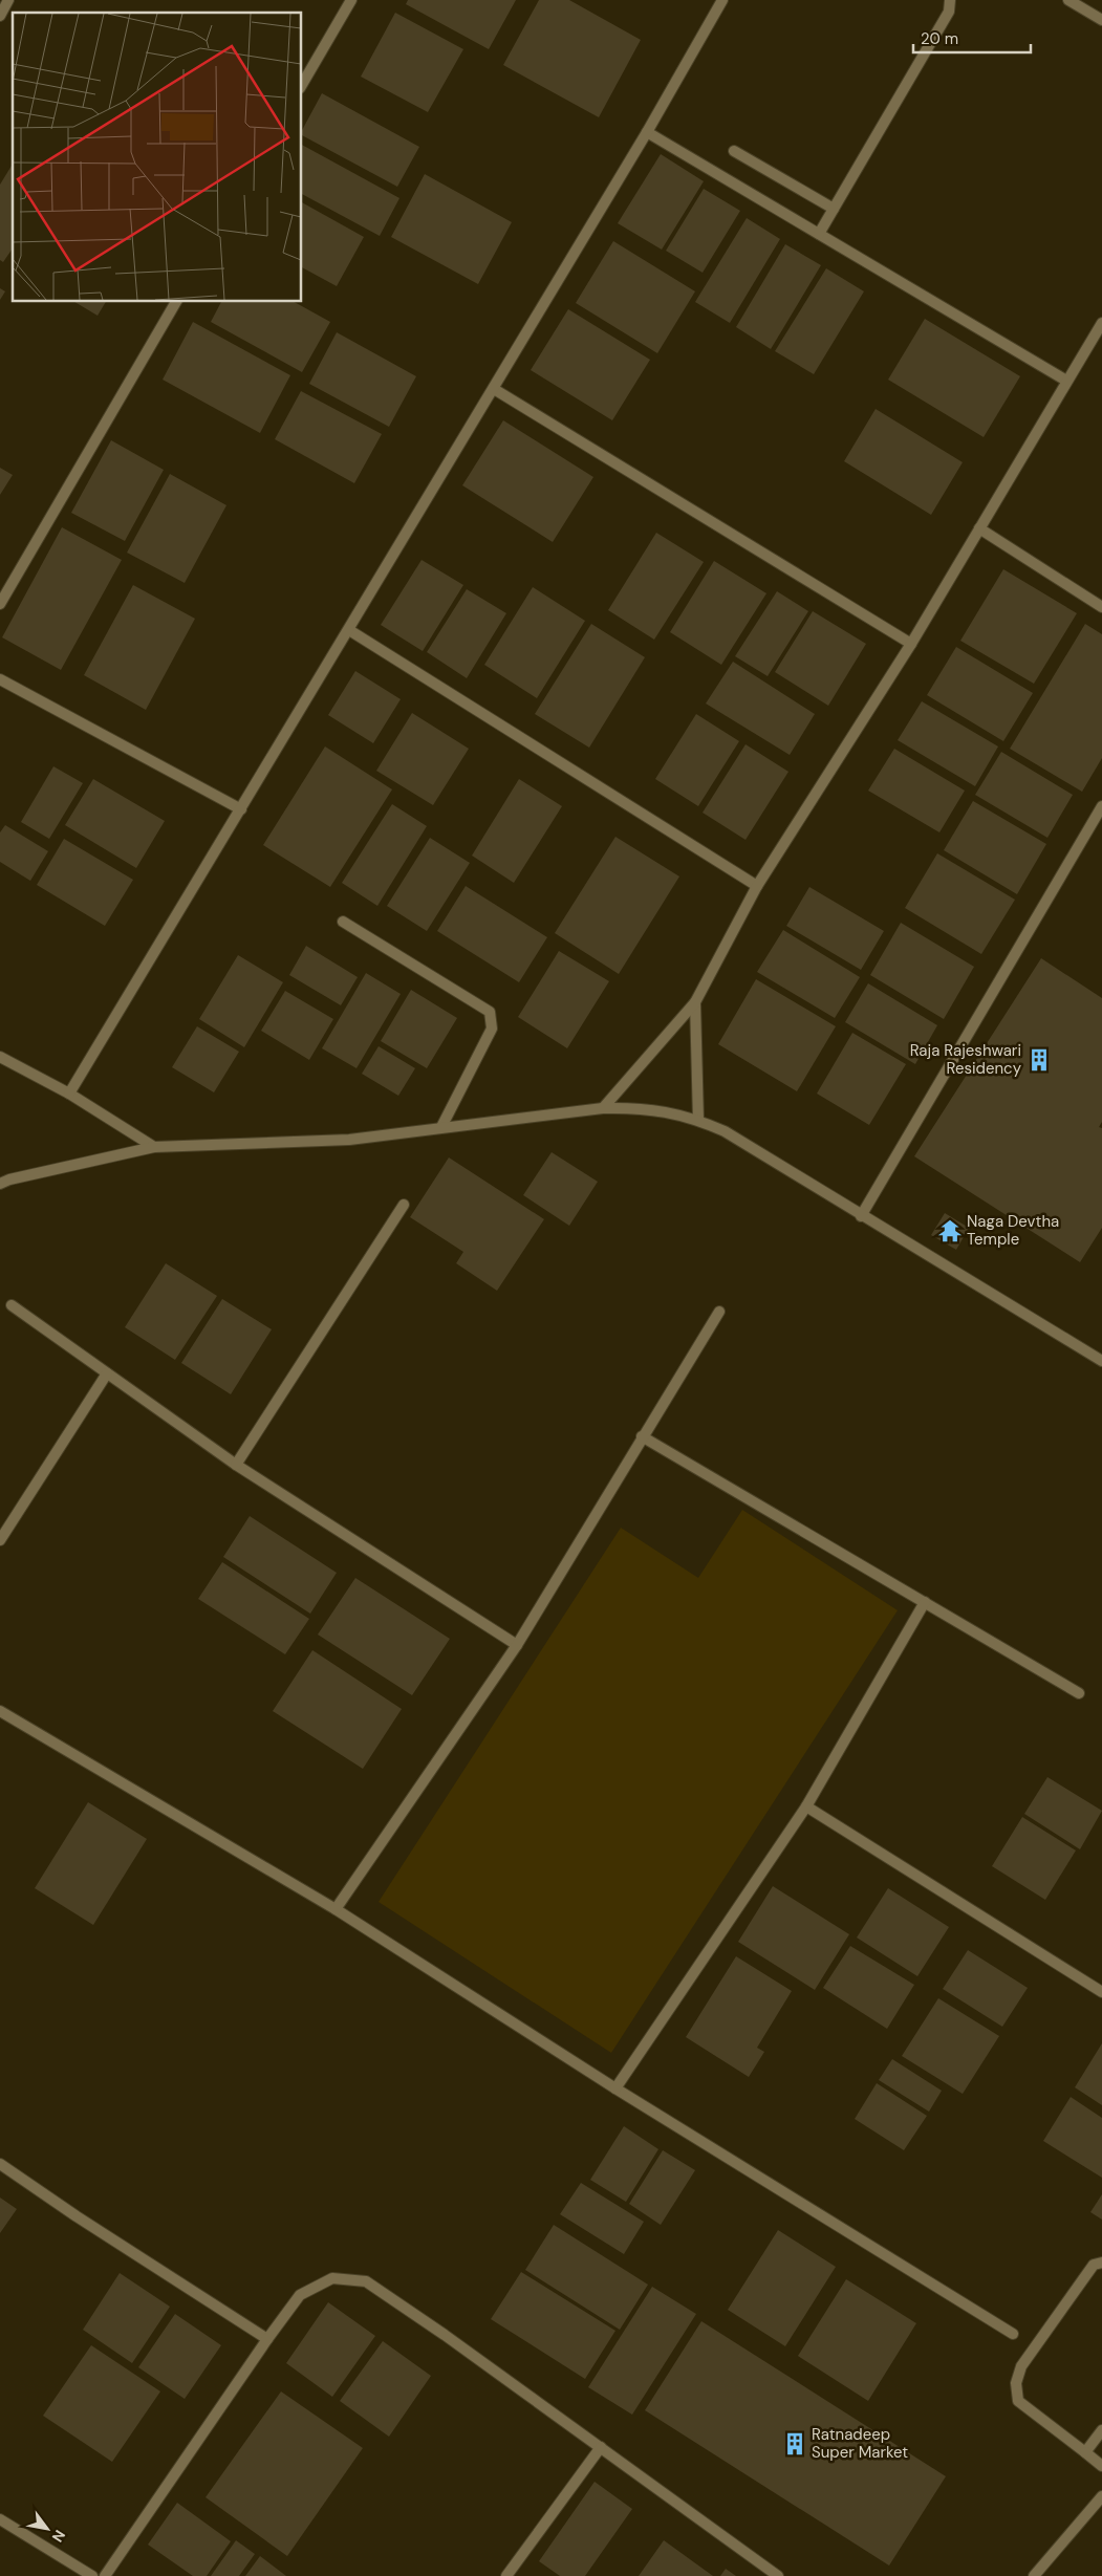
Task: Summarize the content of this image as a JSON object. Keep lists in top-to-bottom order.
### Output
{
  "places": {
    "building": ["Raja Rajeshwari Residency", "Ratnadeep Super Market"],
    "temple": ["Naga Devtha Temple"]
  },
  "scale_bar": "20 m",
  "north": "bottom right"
}
